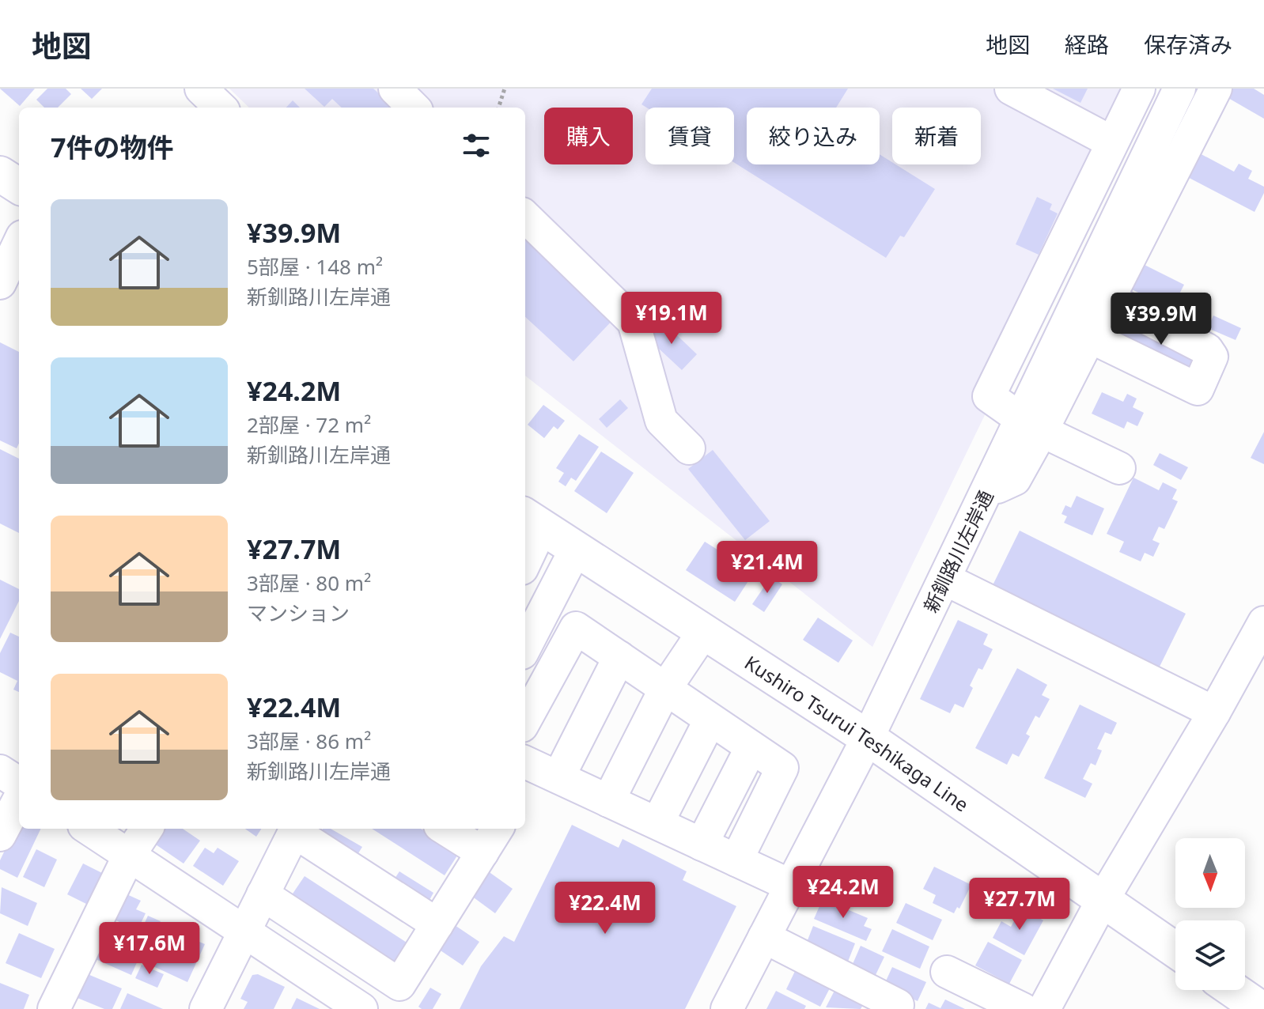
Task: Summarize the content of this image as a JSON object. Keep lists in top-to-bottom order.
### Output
{
  "streets": {
    "main road": ["Kushiro Tsurui Teshikaga Line"],
    "street": ["新釧路川左岸通"]
  },
  "crossings": [
    ["新釧路川左岸通", "Kushiro Tsurui Teshikaga Line"]
  ],
  "north": "bottom",
  "page": {
    "header": "地図",
    "nav": ["地図", "経路", "保存済み"],
    "chip": [
      "購入",
      "賃貸",
      "絞り込み",
      "新着"
    ],
    "heading": "7件の物件",
    "list": [
      {
        "name": "¥39.9M",
        "note": "5部屋 · 148 m² · 新釧路川左岸通"
      },
      {
        "name": "¥24.2M",
        "note": "2部屋 · 72 m² · 新釧路川左岸通"
      },
      {
        "name": "¥27.7M",
        "note": "3部屋 · 80 m² · マンション"
      },
      {
        "name": "¥22.4M",
        "note": "3部屋 · 86 m² · 新釧路川左岸通"
      }
    ],
    "price": [
      "¥19.1M",
      "¥39.9M",
      "¥21.4M",
      "¥24.2M",
      "¥27.7M",
      "¥22.4M",
      "¥17.6M"
    ]
  }
}
